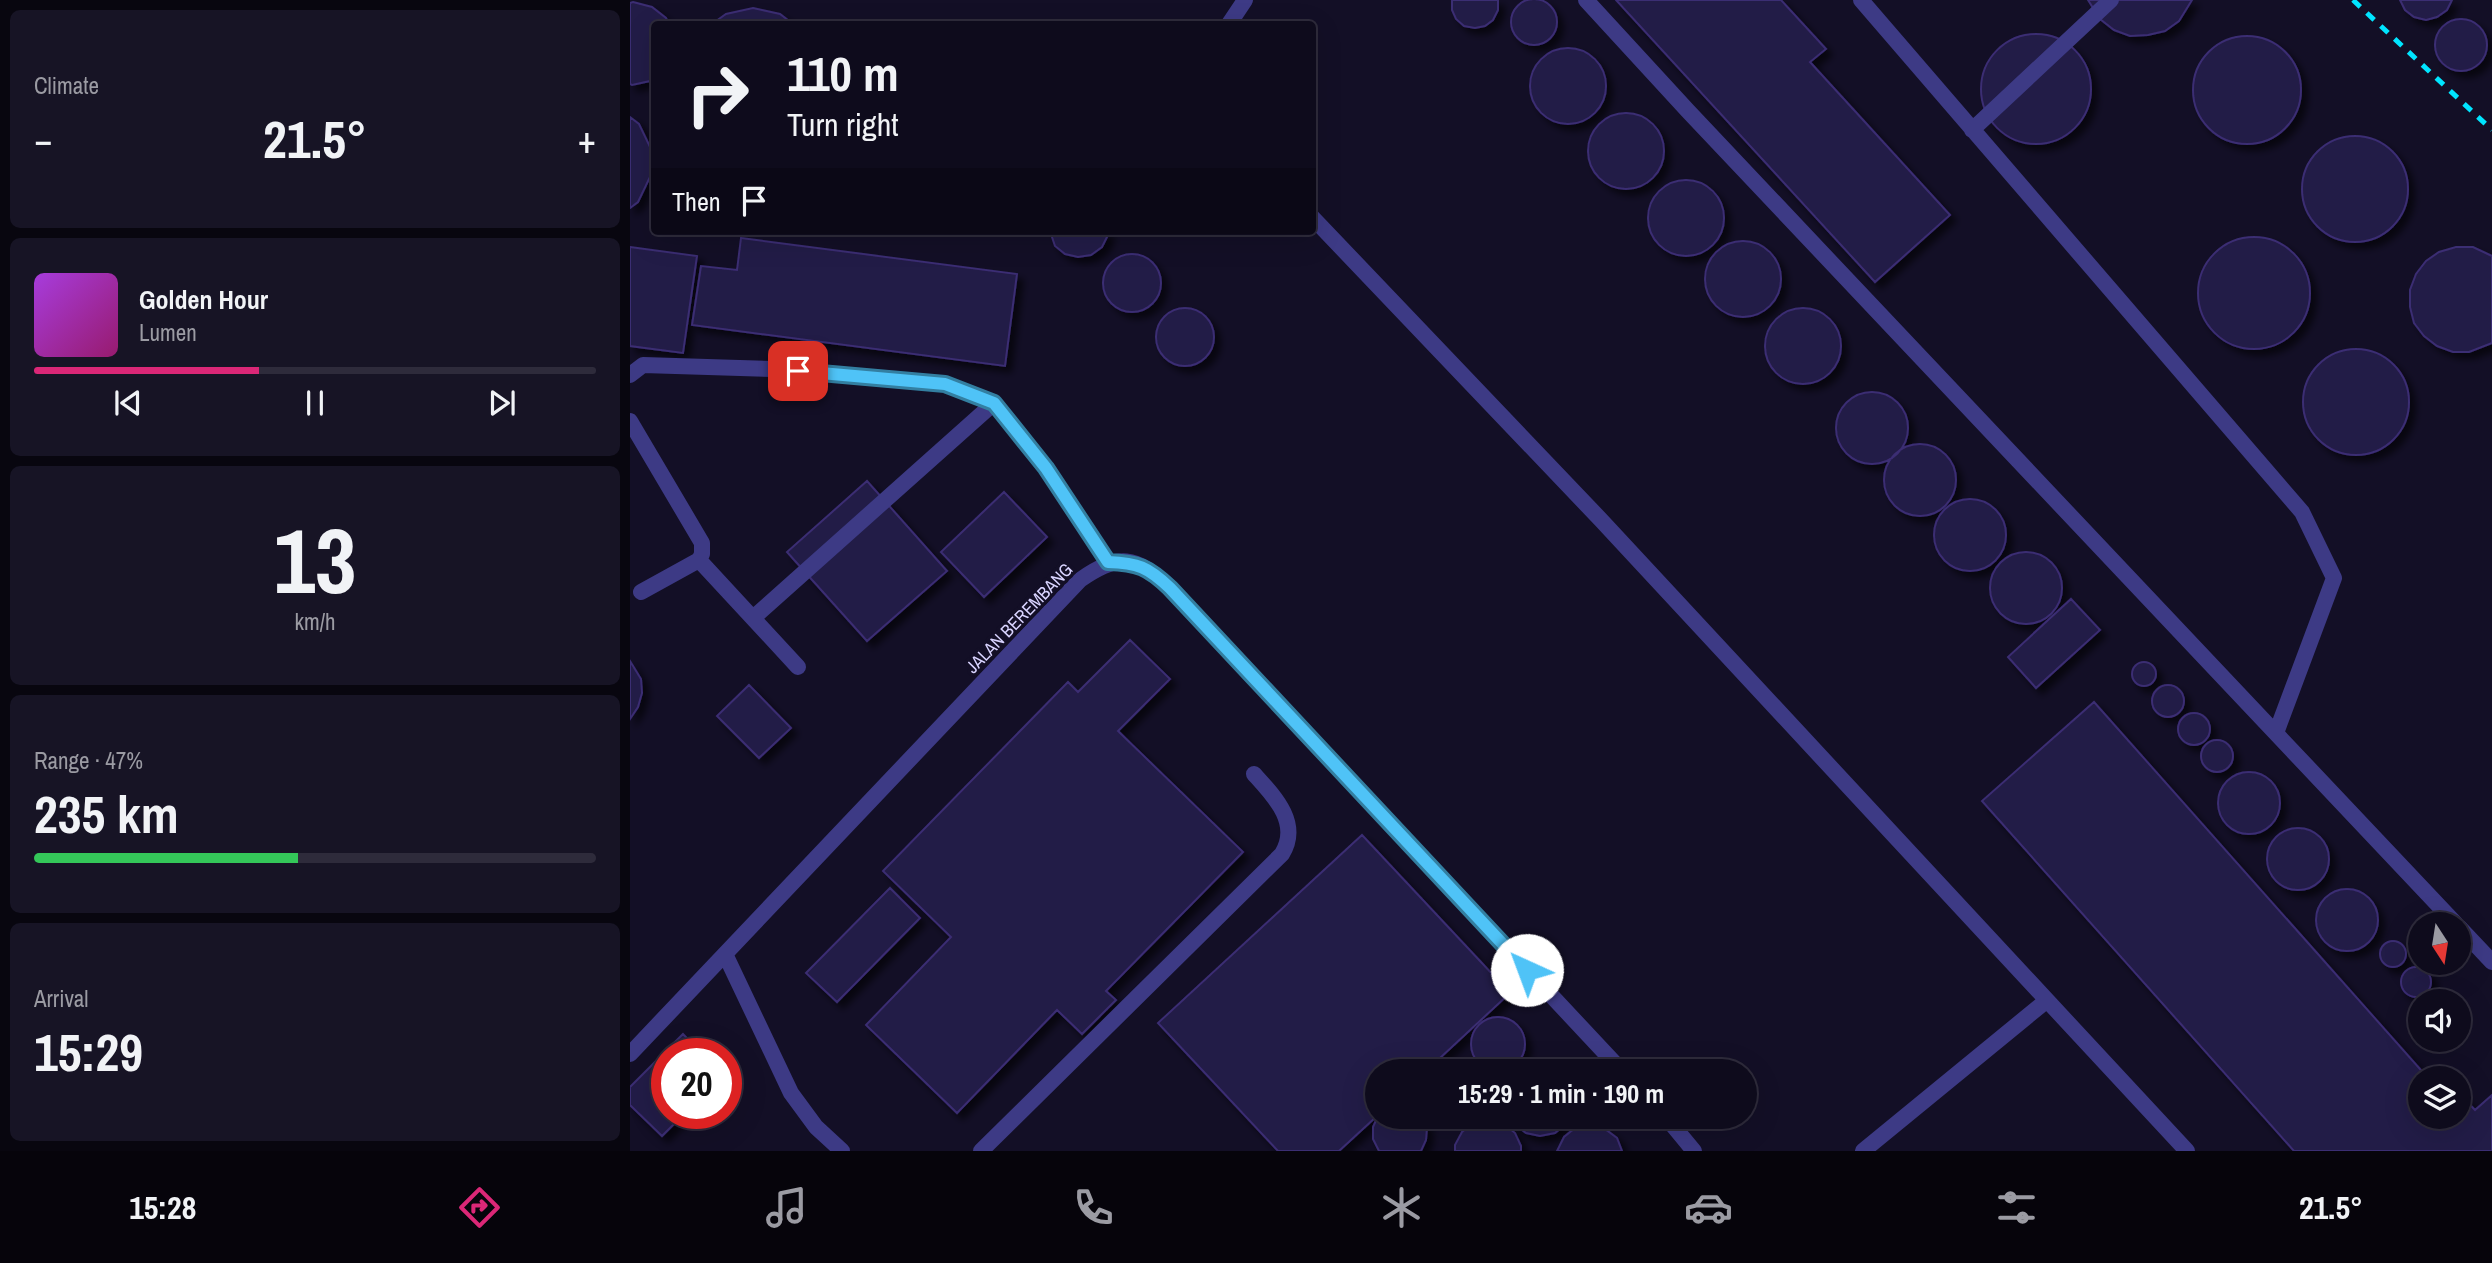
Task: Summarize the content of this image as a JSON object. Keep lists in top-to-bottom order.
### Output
{
  "streets": {
    "lane": ["JALAN BEREMBANG"]
  },
  "north": "bottom",
  "page": {
    "tile": [
      "Climate",
      ["13", "km/h"],
      ["Range · 47%", "235 km"],
      ["Arrival", "15:29"]
    ],
    "turn": ["110 m", "Turn right"],
    "heat": ["−", "21.5°", "+"],
    "then": "Then",
    "song": ["Golden Hour", "Lumen"],
    "limit": "20",
    "trip": "15:29 · 1 min · 190 m",
    "tabs": ["15:28", "21.5°"]
  }
}
